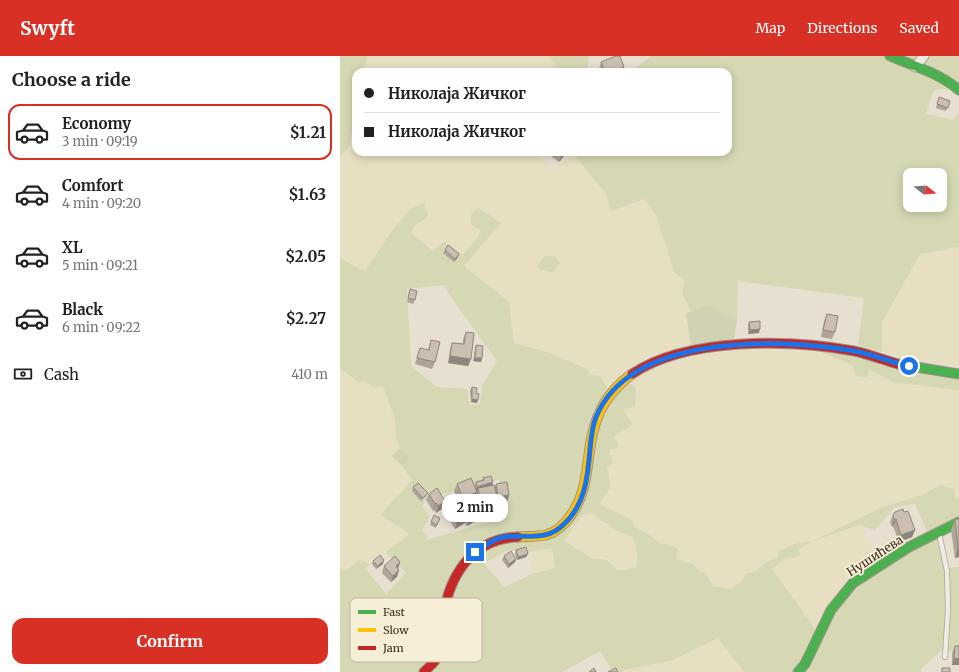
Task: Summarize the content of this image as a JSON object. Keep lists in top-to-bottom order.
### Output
{
  "streets": {
    "street": ["Нушићева"]
  },
  "legend": ["Fast", "Slow", "Jam"],
  "north": "right",
  "page": {
    "header": "Swyft",
    "nav": ["Map", "Directions", "Saved"],
    "heading": "Choose a ride",
    "banner": ["Николаја Жичког", "Николаја Жичког"],
    "list": [
      {
        "name": "Economy",
        "note": "3 min · 09:19",
        "value": "$1.21"
      },
      {
        "name": "Comfort",
        "note": "4 min · 09:20",
        "value": "$1.63"
      },
      {
        "name": "XL",
        "note": "5 min · 09:21",
        "value": "$2.05"
      },
      {
        "name": "Black",
        "note": "6 min · 09:22",
        "value": "$2.27"
      }
    ],
    "pay": ["Cash", "410 m"],
    "bubble": "2 min",
    "buttons": "Confirm"
  }
}
